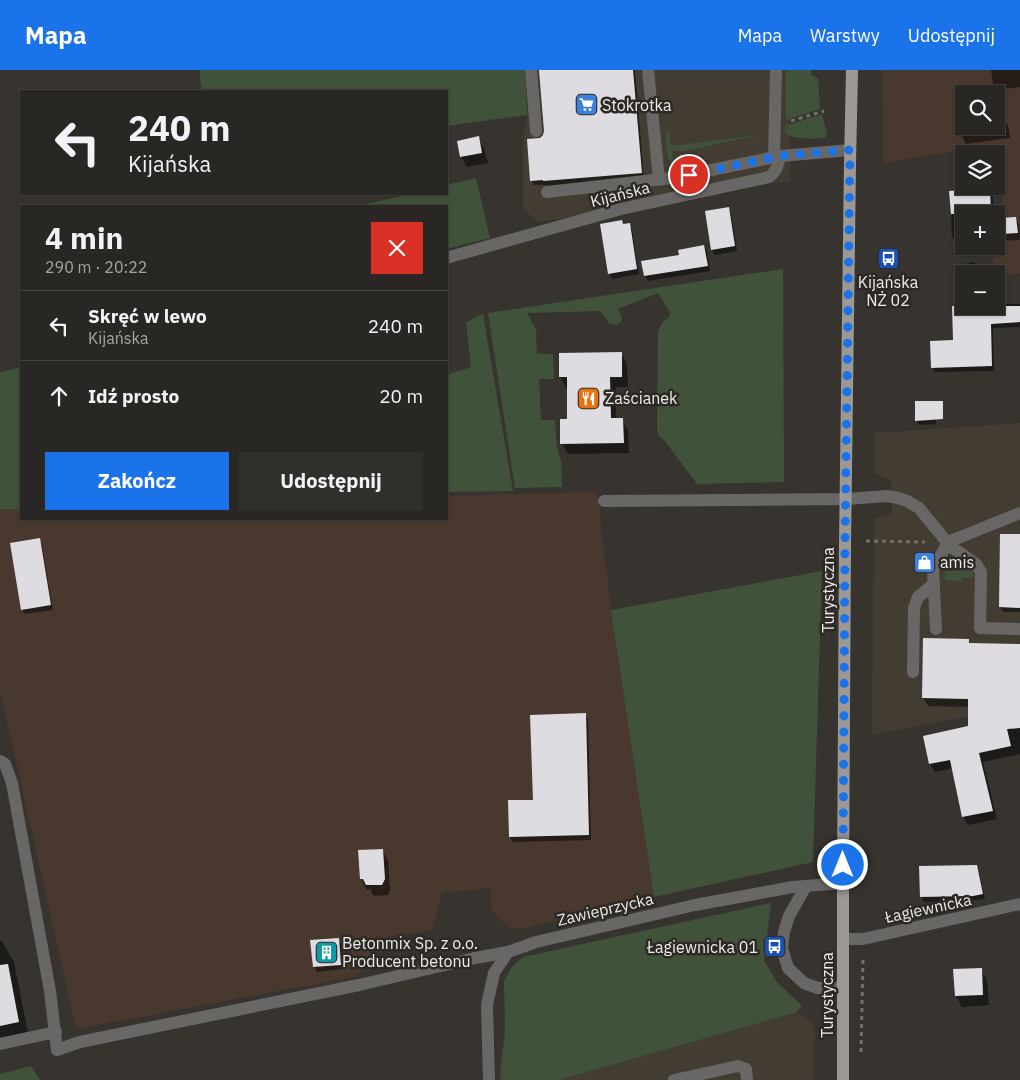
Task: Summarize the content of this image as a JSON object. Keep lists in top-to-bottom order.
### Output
{
  "streets": {
    "main road": ["Turystyczna"],
    "street": ["Kijańska", "Łagiewnicka", "Zawieprzycka"]
  },
  "crossings": [
    ["Turystyczna", "Łagiewnicka"],
    ["Turystyczna", "Zawieprzycka"]
  ],
  "places": {
    "supermarket": ["Stokrotka"],
    "bus stop": ["Kijańska NŻ 02", "Łagiewnicka 01"],
    "restaurant": ["Zaścianek"],
    "shop": ["amis"],
    "building": ["Betonmix Sp. z o.o. Producent betonu"]
  },
  "page": {
    "header": "Mapa",
    "nav": ["Mapa", "Warstwy", "Udostępnij"],
    "map_buttons": ["+", "−"],
    "turn": ["240 m", "Kijańska"],
    "heading": ["4 min", "290 m · 20:22"],
    "list": [
      {
        "name": "Skręć w lewo",
        "note": "Kijańska",
        "value": "240 m"
      },
      {
        "name": "Idź prosto",
        "value": "20 m"
      }
    ],
    "buttons": ["Zakończ", "Udostępnij"]
  }
}
